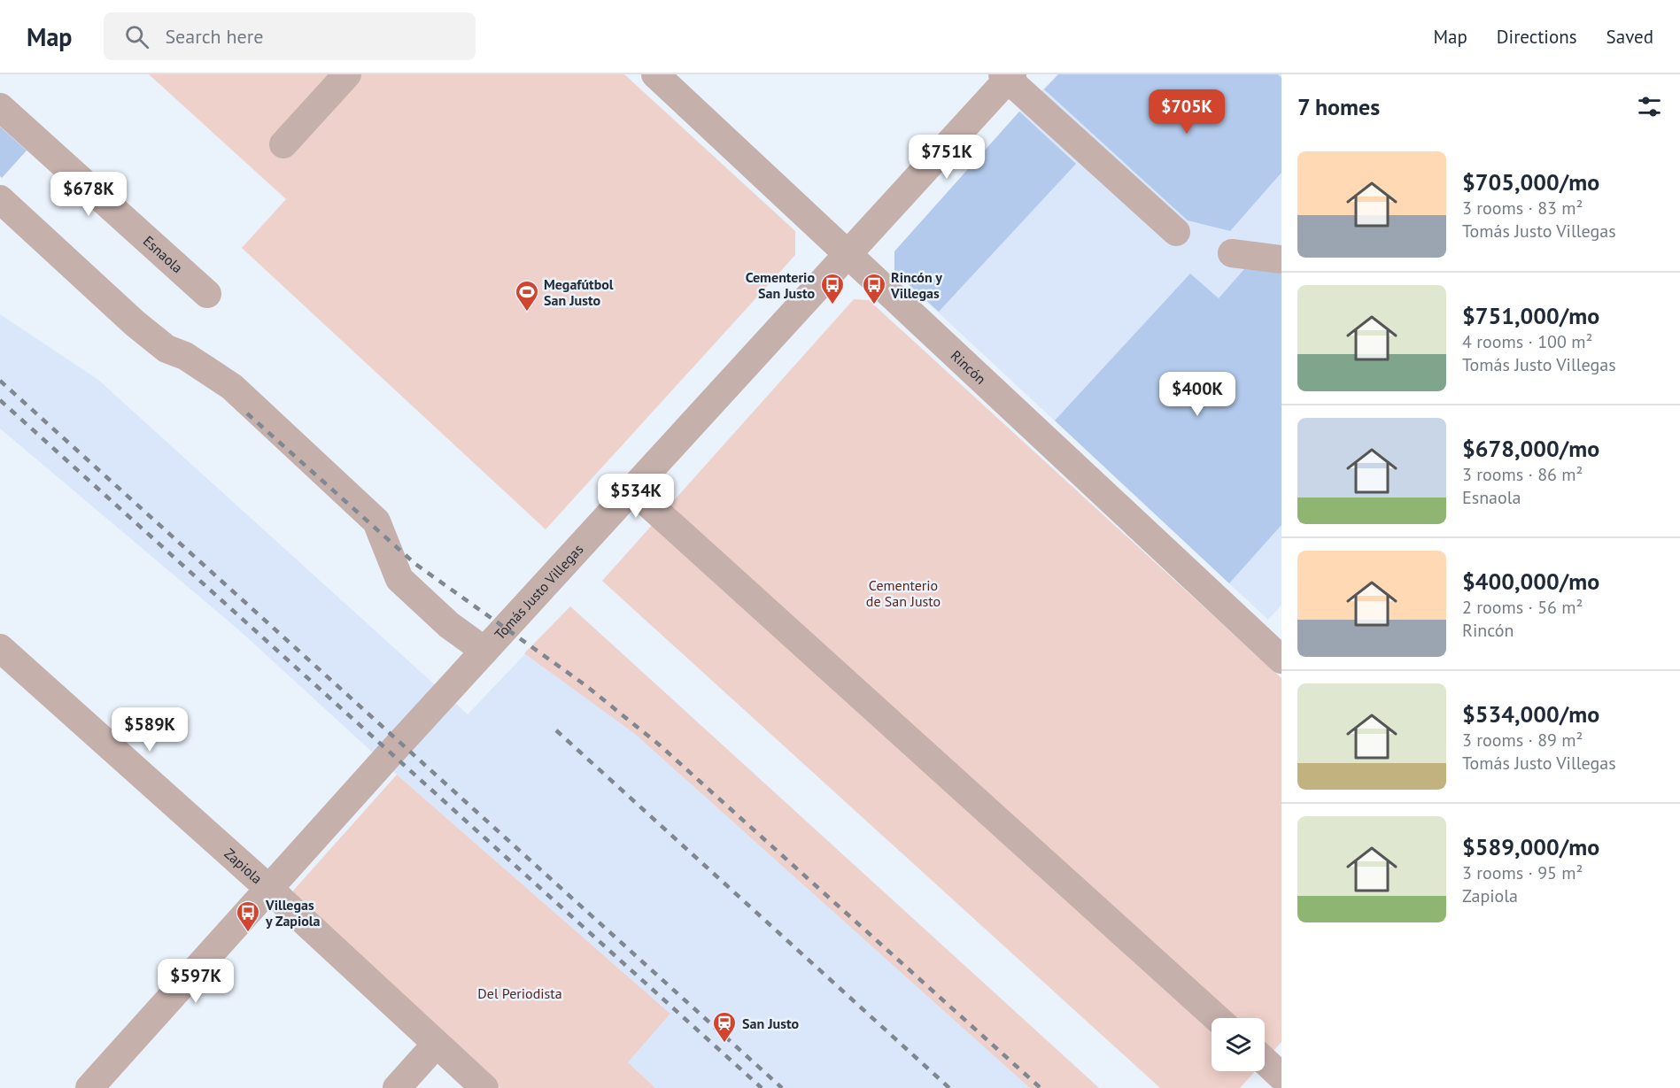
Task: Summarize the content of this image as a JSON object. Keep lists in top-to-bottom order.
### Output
{
  "streets": {
    "street": [
      "Esnaola",
      "Rincón",
      "Tomás Justo Villegas",
      "Zapiola"
    ]
  },
  "crossings": [
    ["Rincón", "Tomás Justo Villegas"],
    ["Tomás Justo Villegas", "Zapiola"]
  ],
  "parks": ["Cementerio de San Justo", "Del Periodista"],
  "places": {
    "bus stop": ["Cementerio San Justo", "Rincón y Villegas", "Villegas y Zapiola"],
    "sports": ["Megafútbol San Justo"],
    "station": ["San Justo"]
  },
  "page": {
    "header": "Map",
    "search": "Search here",
    "nav": ["Map", "Directions", "Saved"],
    "heading": "7 homes",
    "price": [
      "$705K",
      "$751K",
      "$678K",
      "$400K",
      "$534K",
      "$589K",
      "$597K"
    ],
    "list": [
      {
        "name": "$705,000/mo",
        "note": "3 rooms · 83 m² · Tomás Justo Villegas"
      },
      {
        "name": "$751,000/mo",
        "note": "4 rooms · 100 m² · Tomás Justo Villegas"
      },
      {
        "name": "$678,000/mo",
        "note": "3 rooms · 86 m² · Esnaola"
      },
      {
        "name": "$400,000/mo",
        "note": "2 rooms · 56 m² · Rincón"
      },
      {
        "name": "$534,000/mo",
        "note": "3 rooms · 89 m² · Tomás Justo Villegas"
      },
      {
        "name": "$589,000/mo",
        "note": "3 rooms · 95 m² · Zapiola"
      }
    ]
  }
}
